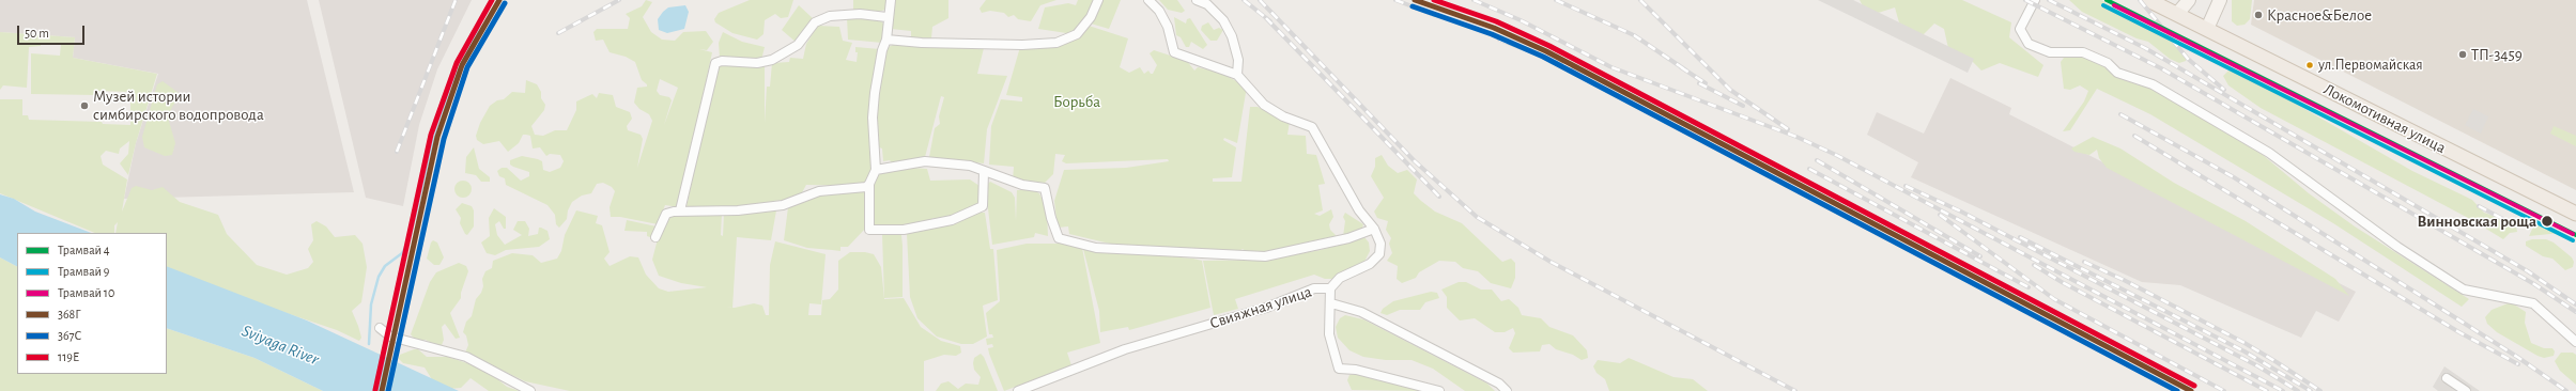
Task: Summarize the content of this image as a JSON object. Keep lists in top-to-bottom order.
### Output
{
  "streets": {
    "main road": ["Локомотивная улица"],
    "street": ["Свияжная улица"]
  },
  "water": ["Sviyaga River"],
  "parks": ["Борьба"],
  "places": [
    "Красное&Белое",
    "ТП-3459",
    "ул.Первомайская",
    "Музей истории симбирского водопровода",
    "Винновская роща"
  ],
  "lines": [
    "tram line 4",
    "transit line 368Г",
    "transit line 119Е",
    "transit line 367С",
    "tram line 9",
    "tram line 10"
  ],
  "legend": [
    "Трамвай 4",
    "Трамвай 9",
    "Трамвай 10",
    "368Г",
    "367С",
    "119Е"
  ],
  "scale_bar": "50 m"
}
